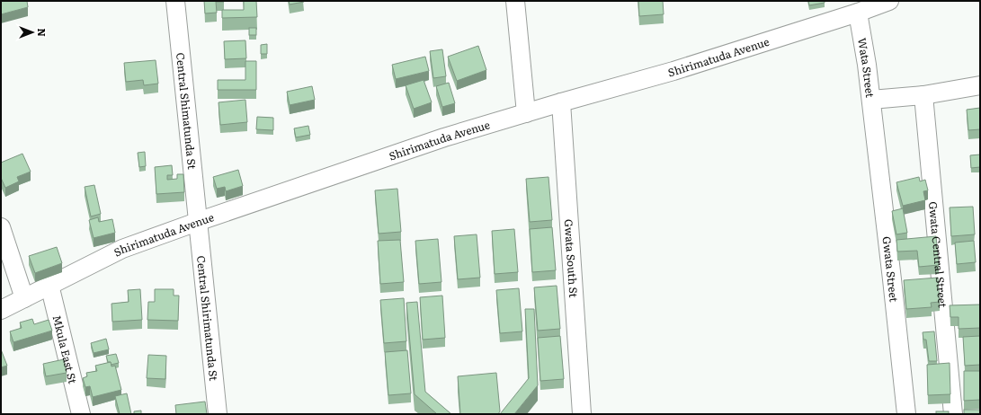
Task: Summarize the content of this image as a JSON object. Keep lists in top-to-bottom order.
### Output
{
  "streets": {
    "street": [
      "Shirimatuda Avenue",
      "Wata Street",
      "Central Shimatunda St",
      "Gwata Central Street",
      "Gwata South St",
      "Gwata Street",
      "Central Shirimatunda St",
      "Mkula East St"
    ]
  },
  "crossings": [
    ["Shirimatuda Avenue", "Wata Street"],
    ["Shirimatuda Avenue", "Central Shimatunda St"],
    ["Shirimatuda Avenue", "Gwata South St"],
    ["Shirimatuda Avenue", "Central Shirimatunda St"],
    ["Shirimatuda Avenue", "Mkula East St"],
    ["Wata Street", "Gwata Street"],
    ["Central Shimatunda St", "Central Shirimatunda St"]
  ],
  "north": "right"
}
